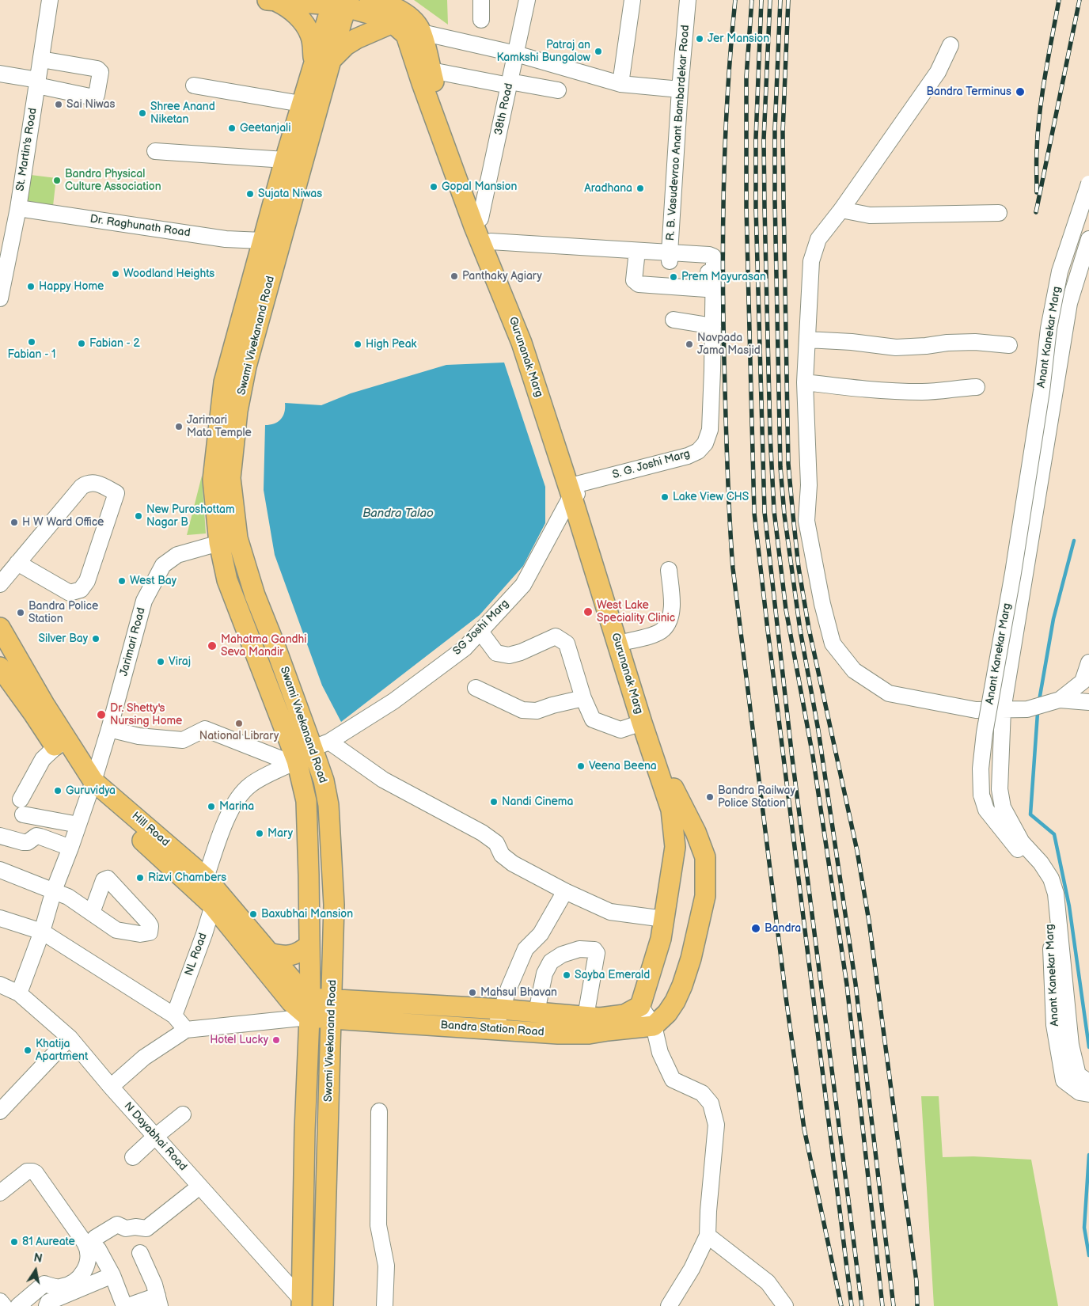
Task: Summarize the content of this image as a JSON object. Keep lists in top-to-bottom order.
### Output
{
  "streets": {
    "main road": [
      "Swami Vivekanand Road",
      "Gurunanak Marg",
      "Hill Road",
      "Bandra Station Road"
    ],
    "street": [
      "38th Road",
      "R. B. Vasudevrao Anant Bambardekar Road",
      "St. Martin's Road",
      "Dr. Raghunath Road",
      "Anant Kanekar Marg",
      "S. G. Joshi Marg",
      "SG Joshi Marg",
      "Jarimari Road",
      "NL Road",
      "N Dayabhai Road"
    ]
  },
  "crossings": [
    ["38th Road", "Gurunanak Marg"],
    ["R. B. Vasudevrao Anant Bambardekar Road", "Gurunanak Marg"],
    ["St. Martin's Road", "Dr. Raghunath Road"],
    ["Dr. Raghunath Road", "Swami Vivekanand Road"],
    ["Swami Vivekanand Road", "Gurunanak Marg"],
    ["Swami Vivekanand Road", "SG Joshi Marg"],
    ["Swami Vivekanand Road", "Jarimari Road"],
    ["Swami Vivekanand Road", "Hill Road"],
    ["Swami Vivekanand Road", "Bandra Station Road"],
    ["Swami Vivekanand Road", "N Dayabhai Road"],
    ["Gurunanak Marg", "S. G. Joshi Marg"],
    ["Gurunanak Marg", "SG Joshi Marg"],
    ["Gurunanak Marg", "Bandra Station Road"],
    ["S. G. Joshi Marg", "SG Joshi Marg"],
    ["Jarimari Road", "Hill Road"],
    ["Jarimari Road", "N Dayabhai Road"],
    ["Hill Road", "NL Road"]
  ],
  "water": ["Bandra Talao"],
  "places": [
    "Jer Mansion",
    "Patraj an Kamkshi Bungalow",
    "Bandra Terminus",
    "Sai Niwas",
    "Shree Anand Niketan",
    "Geetanjali",
    "Bandra Physical Culture Association",
    "Gopal Mansion",
    "Aradhana",
    "Sujata Niwas",
    "Woodland Heights",
    "Panthaky Agiary",
    "Prem Mayurasan",
    "Happy Home",
    "Fabian - 1",
    "Fabian - 2",
    "High Peak",
    "Navpada Jama Masjid",
    "Jarimari Mata Temple",
    "Lake View CHS",
    "New Puroshottam Nagar B",
    "H W Ward Office",
    "West Bay",
    "West Lake Speciality Clinic",
    "Bandra Police Station",
    "Silver Bay",
    "Mahatma Gandhi Seva Mandir",
    "Viraj",
    "Dr. Shetty's Nursing Home",
    "National Library",
    "Veena Beena",
    "Guruvidya",
    "Bandra Railway Police Station",
    "Nandi Cinema",
    "Marina",
    "Mary",
    "Rizvi Chambers",
    "Baxubhai Mansion",
    "Bandra",
    "Sayba Emerald",
    "Mahsul Bhavan",
    "Hotel Lucky",
    "Khatija Apartment",
    "81 Aureate"
  ],
  "north": "top"
}
